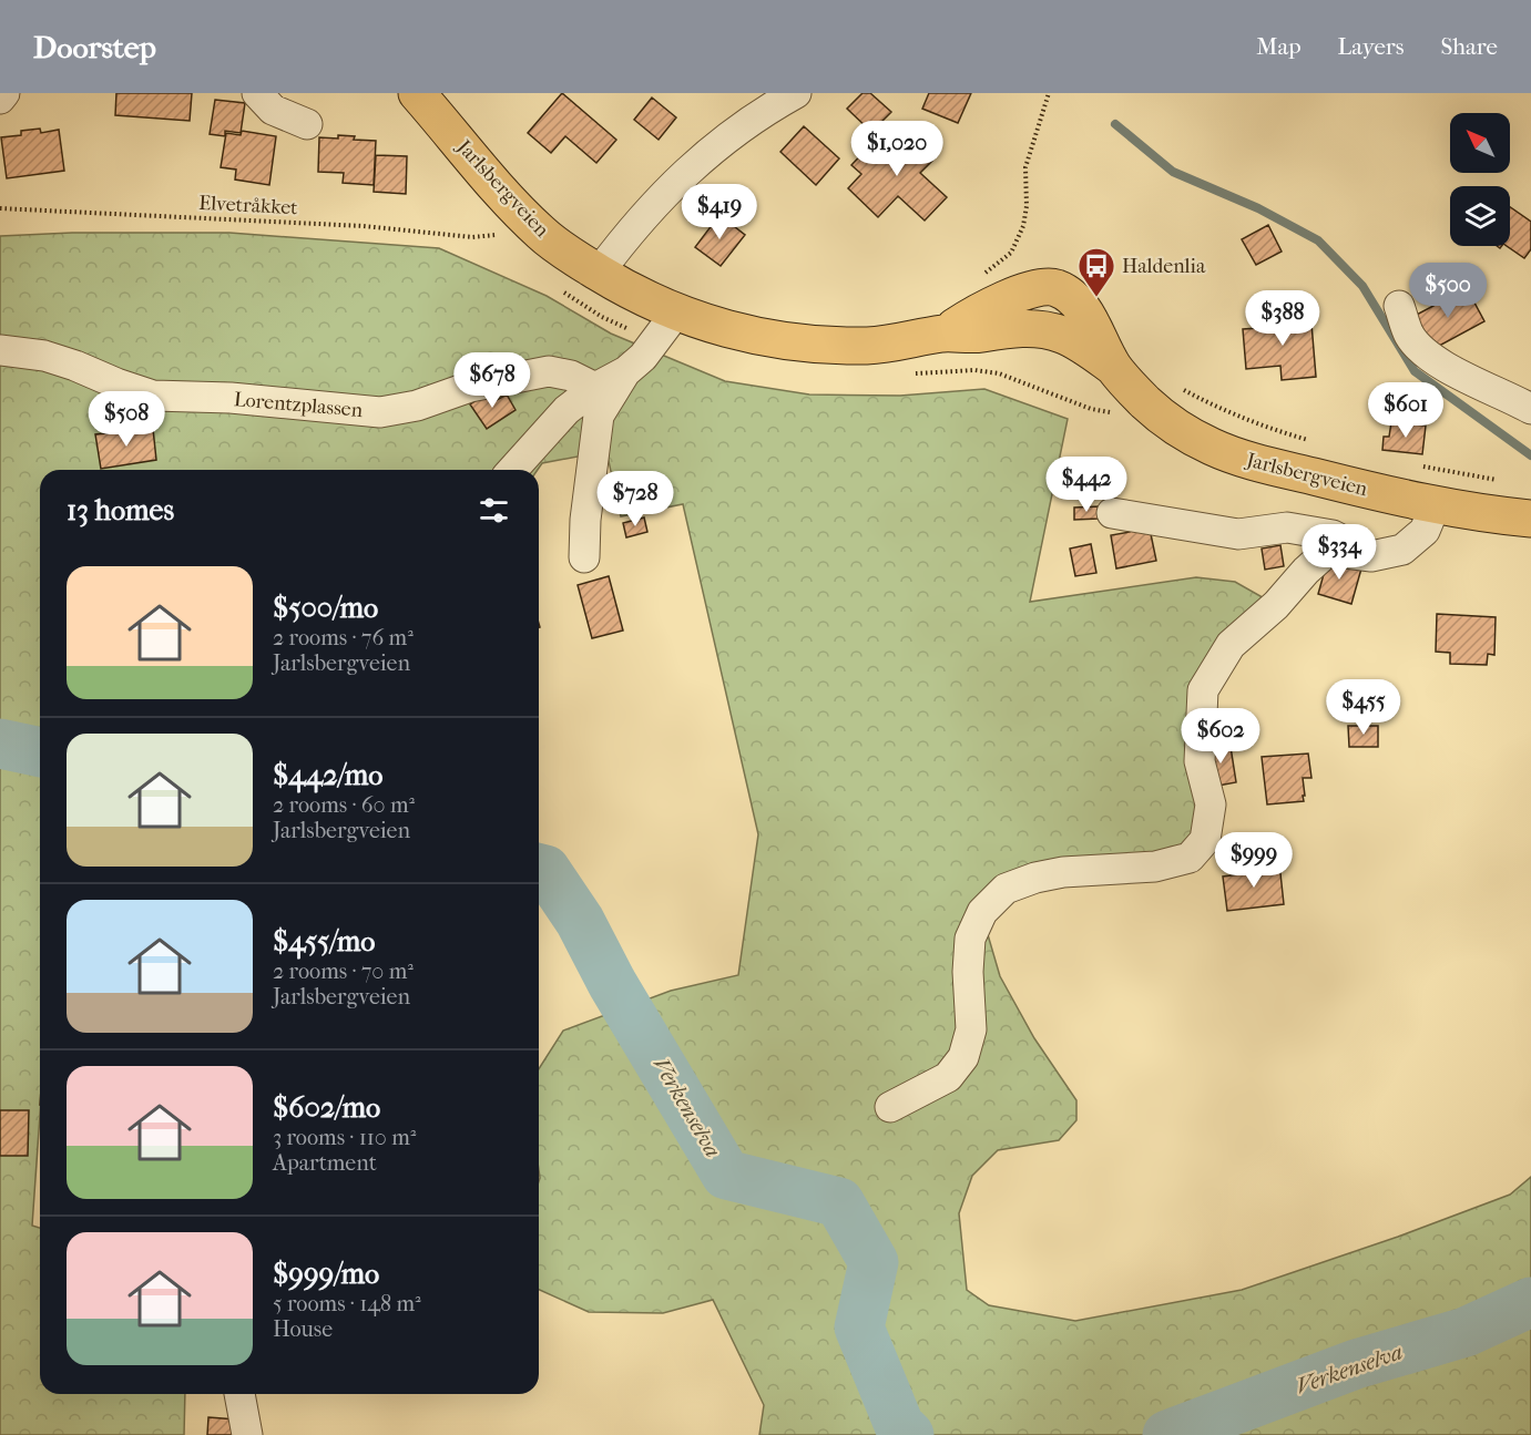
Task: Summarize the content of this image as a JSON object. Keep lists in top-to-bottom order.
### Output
{
  "streets": {
    "main road": ["Jarlsbergveien"],
    "street": ["Lorentzplassen"],
    "path": ["Elvetråkket"]
  },
  "water": ["Verkenselva"],
  "places": {
    "bus stop": ["Haldenlia"]
  },
  "north": "top left",
  "page": {
    "header": "Doorstep",
    "nav": ["Map", "Layers", "Share"],
    "price": [
      "$1,020",
      "$419",
      "$500",
      "$388",
      "$678",
      "$601",
      "$508",
      "$442",
      "$728",
      "$334",
      "$455",
      "$602",
      "$999"
    ],
    "heading": "13 homes",
    "list": [
      {
        "name": "$500/mo",
        "note": "2 rooms · 76 m² · Jarlsbergveien"
      },
      {
        "name": "$442/mo",
        "note": "2 rooms · 60 m² · Jarlsbergveien"
      },
      {
        "name": "$455/mo",
        "note": "2 rooms · 70 m² · Jarlsbergveien"
      },
      {
        "name": "$602/mo",
        "note": "3 rooms · 110 m² · Apartment"
      },
      {
        "name": "$999/mo",
        "note": "5 rooms · 148 m² · House"
      }
    ]
  }
}
